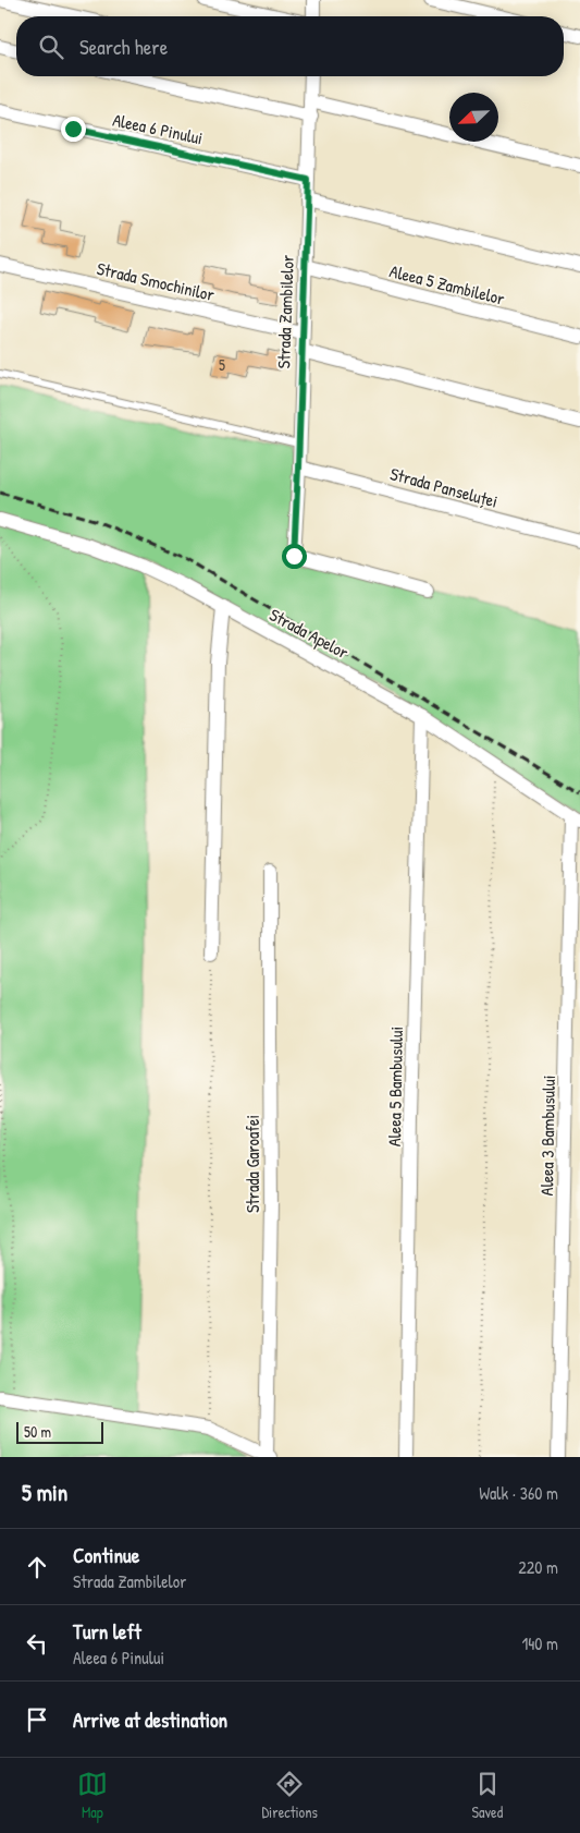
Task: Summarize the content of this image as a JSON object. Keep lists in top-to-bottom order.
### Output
{
  "streets": {
    "street": [
      "Aleea 6 Pinului",
      "Strada Smochinilor",
      "Aleea 5 Zambilelor",
      "Strada Zambilelor",
      "Strada Panseluței",
      "Strada Apelor",
      "Aleea 5 Bambusului",
      "Aleea 3 Bambusului",
      "Strada Garoafei"
    ]
  },
  "crossings": [
    ["Aleea 6 Pinului", "Strada Zambilelor"],
    ["Strada Smochinilor", "Strada Zambilelor"],
    ["Aleea 5 Zambilelor", "Strada Zambilelor"],
    ["Strada Zambilelor", "Strada Panseluței"],
    ["Strada Apelor", "Aleea 5 Bambusului"],
    ["Strada Apelor", "Aleea 3 Bambusului"]
  ],
  "house_numbers": ["5"],
  "scale_bar": "50 m",
  "north": "bottom left",
  "page": {
    "search": "Search here",
    "scale": "50 m",
    "heading": ["5 min", "Walk · 360 m"],
    "list": [
      ["Continue", "Strada Zambilelor", "220 m"],
      ["Turn left", "Aleea 6 Pinului", "140 m"],
      "Arrive at destination"
    ],
    "nav": ["Map", "Directions", "Saved"]
  }
}
